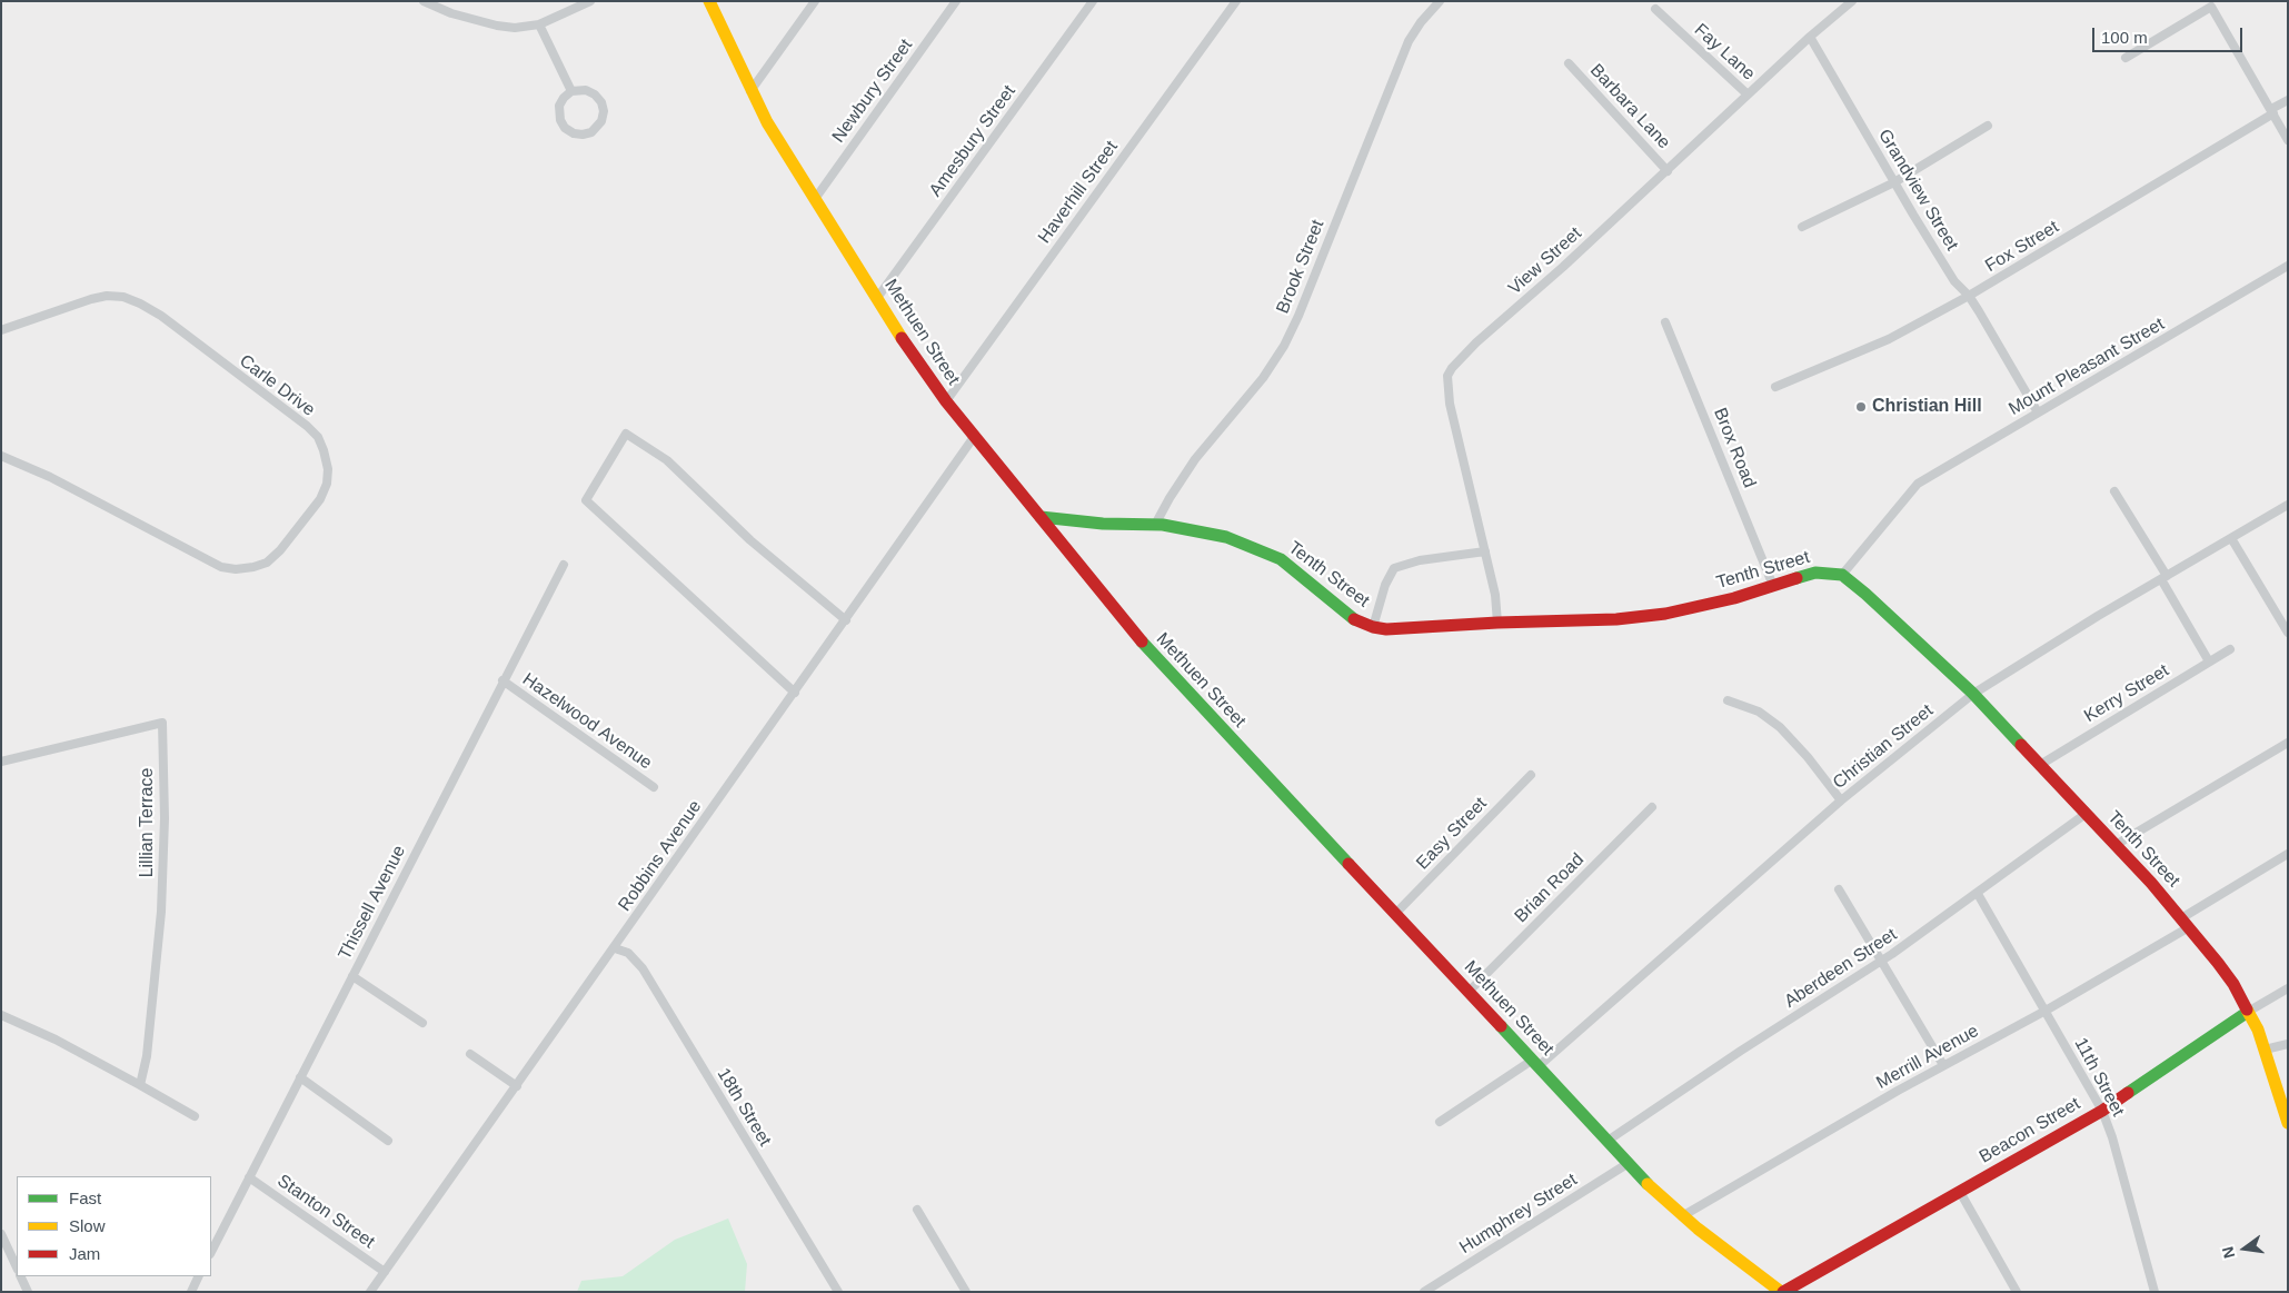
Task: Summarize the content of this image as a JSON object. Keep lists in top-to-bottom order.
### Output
{
  "streets": {
    "street": [
      "Fay Lane",
      "Newbury Street",
      "Barbara Lane",
      "Amesbury Street",
      "Grandview Street",
      "Haverhill Street",
      "Fox Street",
      "View Street",
      "Brook Street",
      "Methuen Street",
      "Mount Pleasant Street",
      "Carle Drive",
      "Brox Road",
      "Tenth Street",
      "Kerry Street",
      "Hazelwood Avenue",
      "Christian Street",
      "Lillian Terrace",
      "Easy Street",
      "Robbins Avenue",
      "Brian Road",
      "Thissell Avenue",
      "Aberdeen Street",
      "Merrill Avenue",
      "11th Street",
      "18th Street",
      "Beacon Street",
      "Stanton Street",
      "Humphrey Street"
    ]
  },
  "crossings": [
    ["Fay Lane", "View Street"],
    ["Newbury Street", "Methuen Street"],
    ["Barbara Lane", "View Street"],
    ["Amesbury Street", "Methuen Street"],
    ["Grandview Street", "Fox Street"],
    ["Grandview Street", "View Street"],
    ["Grandview Street", "Mount Pleasant Street"],
    ["Haverhill Street", "Methuen Street"],
    ["View Street", "Tenth Street"],
    ["Brook Street", "Tenth Street"],
    ["Methuen Street", "Tenth Street"],
    ["Methuen Street", "Christian Street"],
    ["Methuen Street", "Easy Street"],
    ["Methuen Street", "Robbins Avenue"],
    ["Methuen Street", "Brian Road"],
    ["Methuen Street", "Aberdeen Street"],
    ["Methuen Street", "Merrill Avenue"],
    ["Methuen Street", "Beacon Street"],
    ["Methuen Street", "Humphrey Street"],
    ["Mount Pleasant Street", "Tenth Street"],
    ["Brox Road", "Tenth Street"],
    ["Tenth Street", "Kerry Street"],
    ["Tenth Street", "Christian Street"],
    ["Tenth Street", "Aberdeen Street"],
    ["Tenth Street", "Merrill Avenue"],
    ["Tenth Street", "Beacon Street"],
    ["Hazelwood Avenue", "Thissell Avenue"],
    ["Robbins Avenue", "18th Street"],
    ["Robbins Avenue", "Stanton Street"],
    ["Thissell Avenue", "Stanton Street"],
    ["Aberdeen Street", "11th Street"],
    ["Merrill Avenue", "11th Street"],
    ["11th Street", "Beacon Street"]
  ],
  "places": ["Christian Hill"],
  "legend": ["Fast", "Slow", "Jam"],
  "scale_bar": "100 m",
  "north": "left"
}
